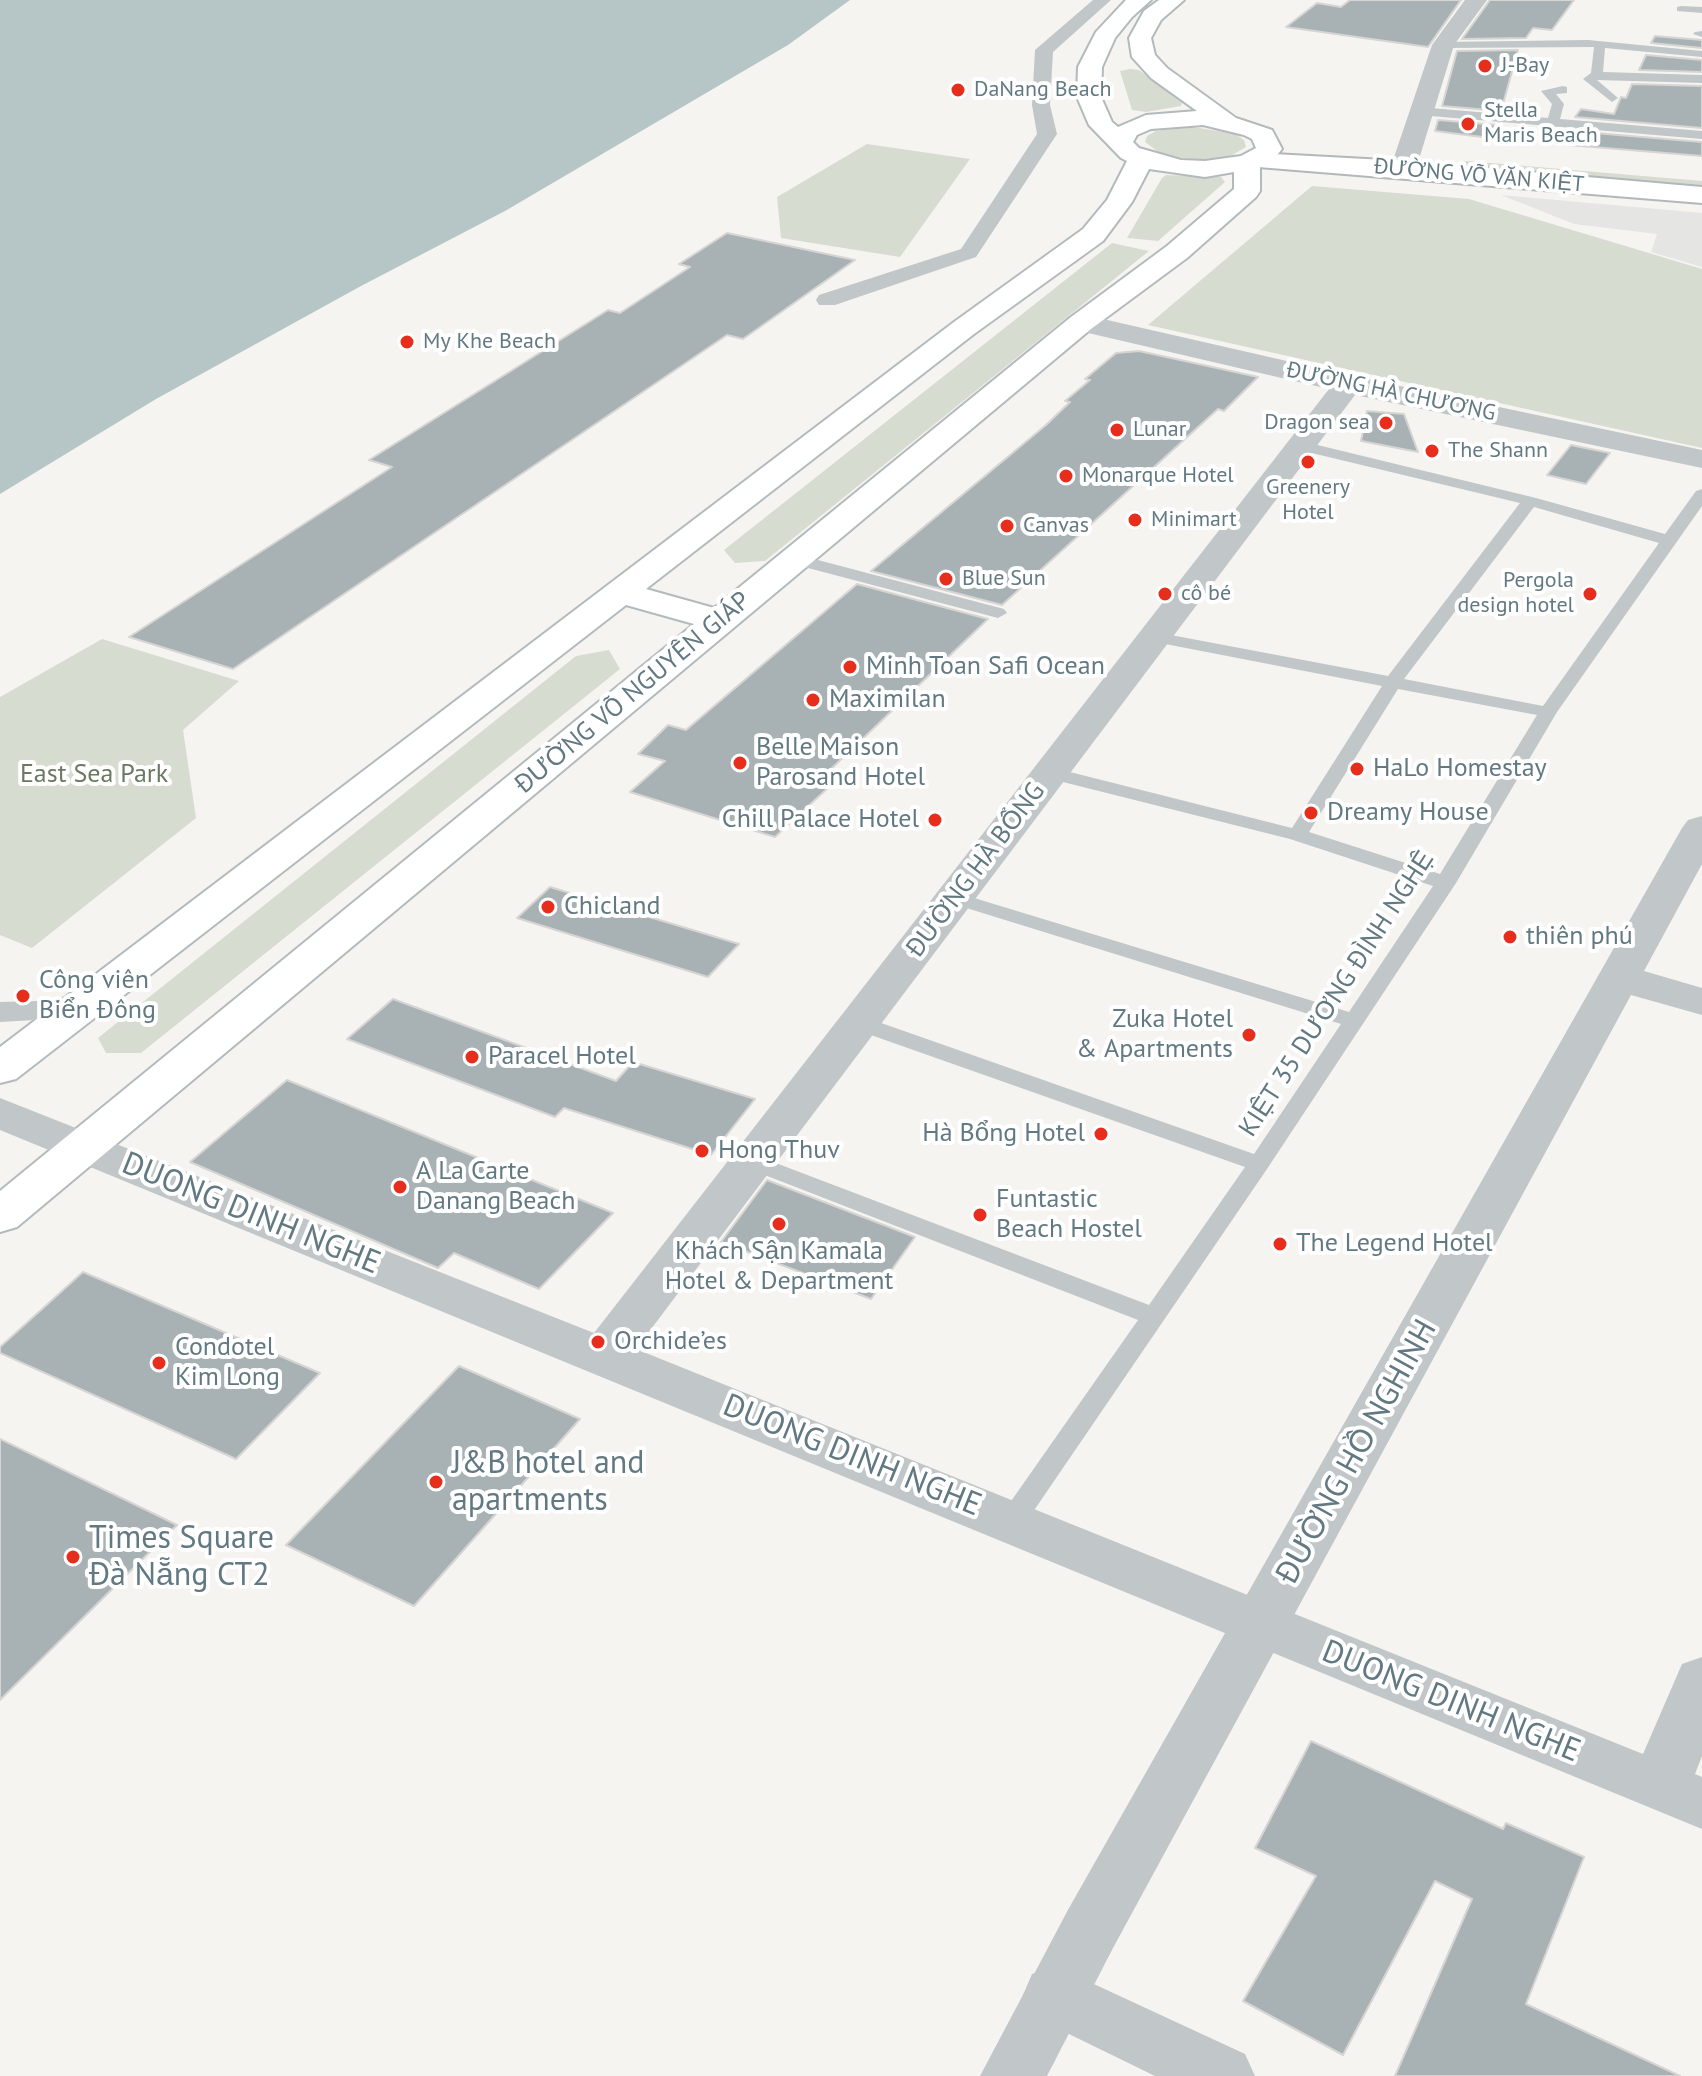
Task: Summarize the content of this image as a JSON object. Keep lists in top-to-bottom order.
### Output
{
  "streets": {
    "main road": ["ĐƯỜNG VÕ VĂN KIỆT", "ĐƯỜNG VÕ NGUYÊN GIÁP"],
    "street": [
      "ĐƯỜNG HÀ CHƯƠNG",
      "ĐƯỜNG HÀ BỔNG",
      "DUONG DINH NGHE",
      "ĐƯỜNG HỒ NGHINH"
    ],
    "lane": ["KIỆT 35 DƯƠNG ĐÌNH NGHỆ"]
  },
  "crossings": [
    ["ĐƯỜNG VÕ VĂN KIỆT", "ĐƯỜNG VÕ NGUYÊN GIÁP"],
    ["ĐƯỜNG HÀ CHƯƠNG", "ĐƯỜNG VÕ NGUYÊN GIÁP"],
    ["ĐƯỜNG HÀ CHƯƠNG", "ĐƯỜNG HÀ BỔNG"],
    ["ĐƯỜNG VÕ NGUYÊN GIÁP", "DUONG DINH NGHE"],
    ["ĐƯỜNG HÀ BỔNG", "DUONG DINH NGHE"],
    ["KIỆT 35 DƯƠNG ĐÌNH NGHỆ", "DUONG DINH NGHE"],
    ["DUONG DINH NGHE", "ĐƯỜNG HỒ NGHINH"]
  ],
  "parks": ["East Sea Park"],
  "places": [
    "J-Bay",
    "DaNang Beach",
    "Stella Maris Beach",
    "My Khe Beach",
    "Dragon sea",
    "Lunar",
    "The Shann",
    "Greenery Hotel",
    "Monarque Hotel",
    "Minimart",
    "Canvas",
    "Blue Sun",
    "cô bé",
    "Pergola design hotel",
    "Minh Toan Safi Ocean",
    "Maximilan",
    "Belle Maison Parosand Hotel",
    "HaLo Homestay",
    "Dreamy House",
    "Chill Palace Hotel",
    "Chicland",
    "thiên phú",
    "Công viên Biển Đông",
    "Zuka Hotel & Apartments",
    "Paracel Hotel",
    "Hà Bổng Hotel",
    "Hong Thuv",
    "A La Carte Danang Beach",
    "Funtastic Beach Hostel",
    "Khách Sận Kamala Hotel & Department",
    "The Legend Hotel",
    "Orchide’es",
    "Condotel Kim Long",
    "J&B hotel and apartments",
    "Times Square Đà Nẵng CT2"
  ]
}
